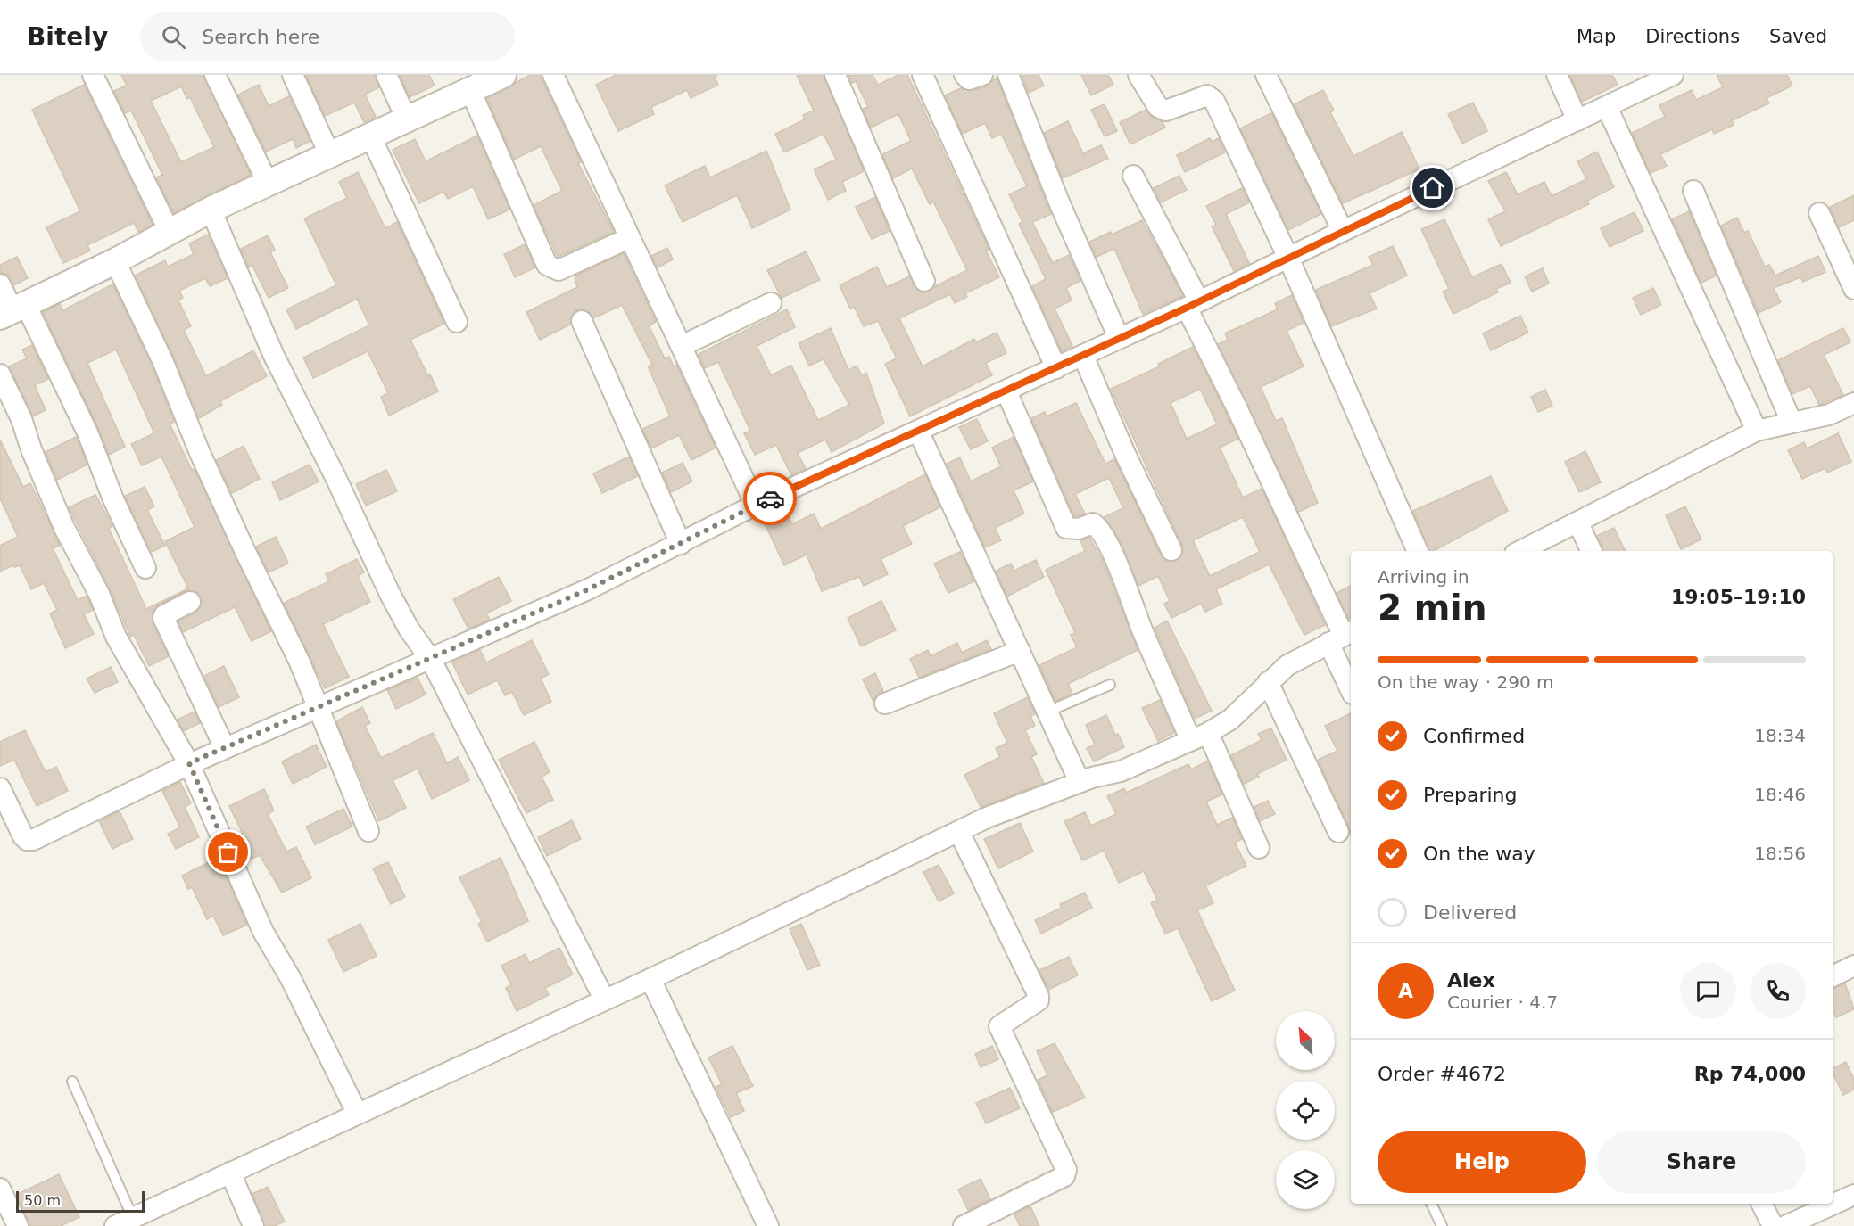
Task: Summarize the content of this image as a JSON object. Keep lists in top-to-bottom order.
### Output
{
  "scale_bar": "50 m",
  "north": "top left",
  "page": {
    "header": "Bitely",
    "search": "Search here",
    "nav": ["Map", "Directions", "Saved"],
    "heading": ["2 min", "Arriving in", "19:05–19:10"],
    "panel": [
      "Alex",
      "Courier · 4.7",
      "Order #4672",
      "Rp 74,000"
    ],
    "bar": "On the way · 290 m",
    "list": [
      ["Confirmed", "18:34"],
      ["Preparing", "18:46"],
      ["On the way", "18:56"],
      "Delivered"
    ],
    "round": "A",
    "buttons": ["Help", "Share"],
    "scale": "50 m"
  }
}
